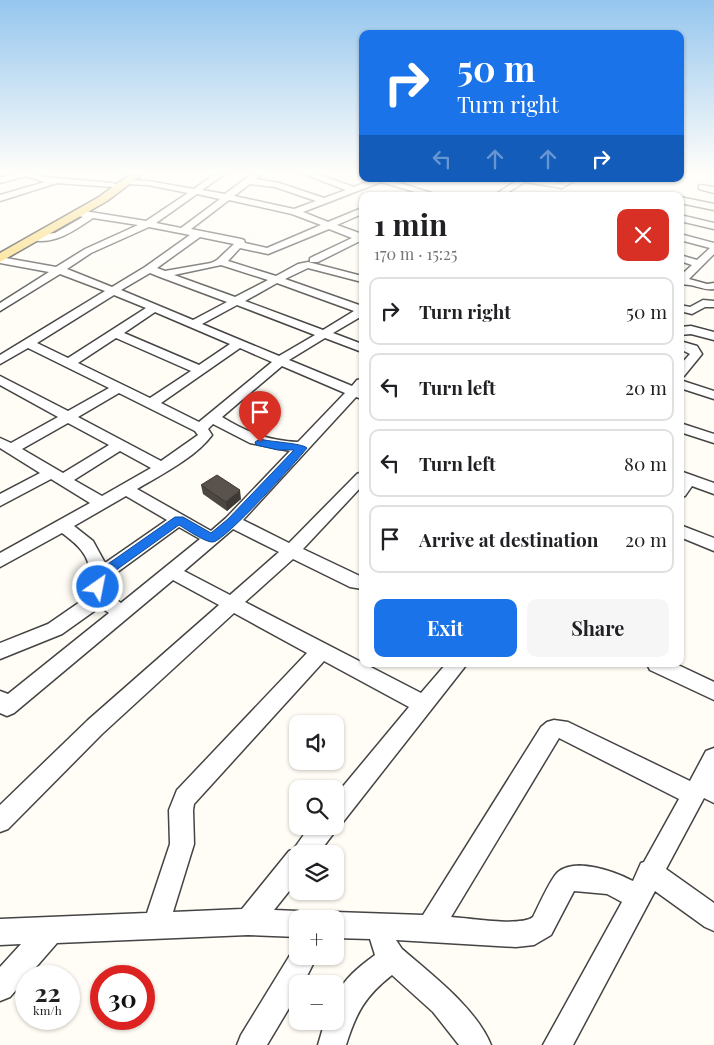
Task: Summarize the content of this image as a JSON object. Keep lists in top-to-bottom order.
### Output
{
  "page": {
    "turn": ["50 m", "Turn right"],
    "heading": ["1 min", "170 m · 15:25"],
    "list": [
      {
        "name": "Turn right",
        "value": "50 m"
      },
      {
        "name": "Turn left",
        "value": "20 m"
      },
      {
        "name": "Turn left",
        "value": "80 m"
      },
      {
        "name": "Arrive at destination",
        "value": "20 m"
      }
    ],
    "buttons": ["Exit", "Share"],
    "map_buttons": ["+", "−"],
    "speed": "22 km/h",
    "limit": "30"
  }
}
